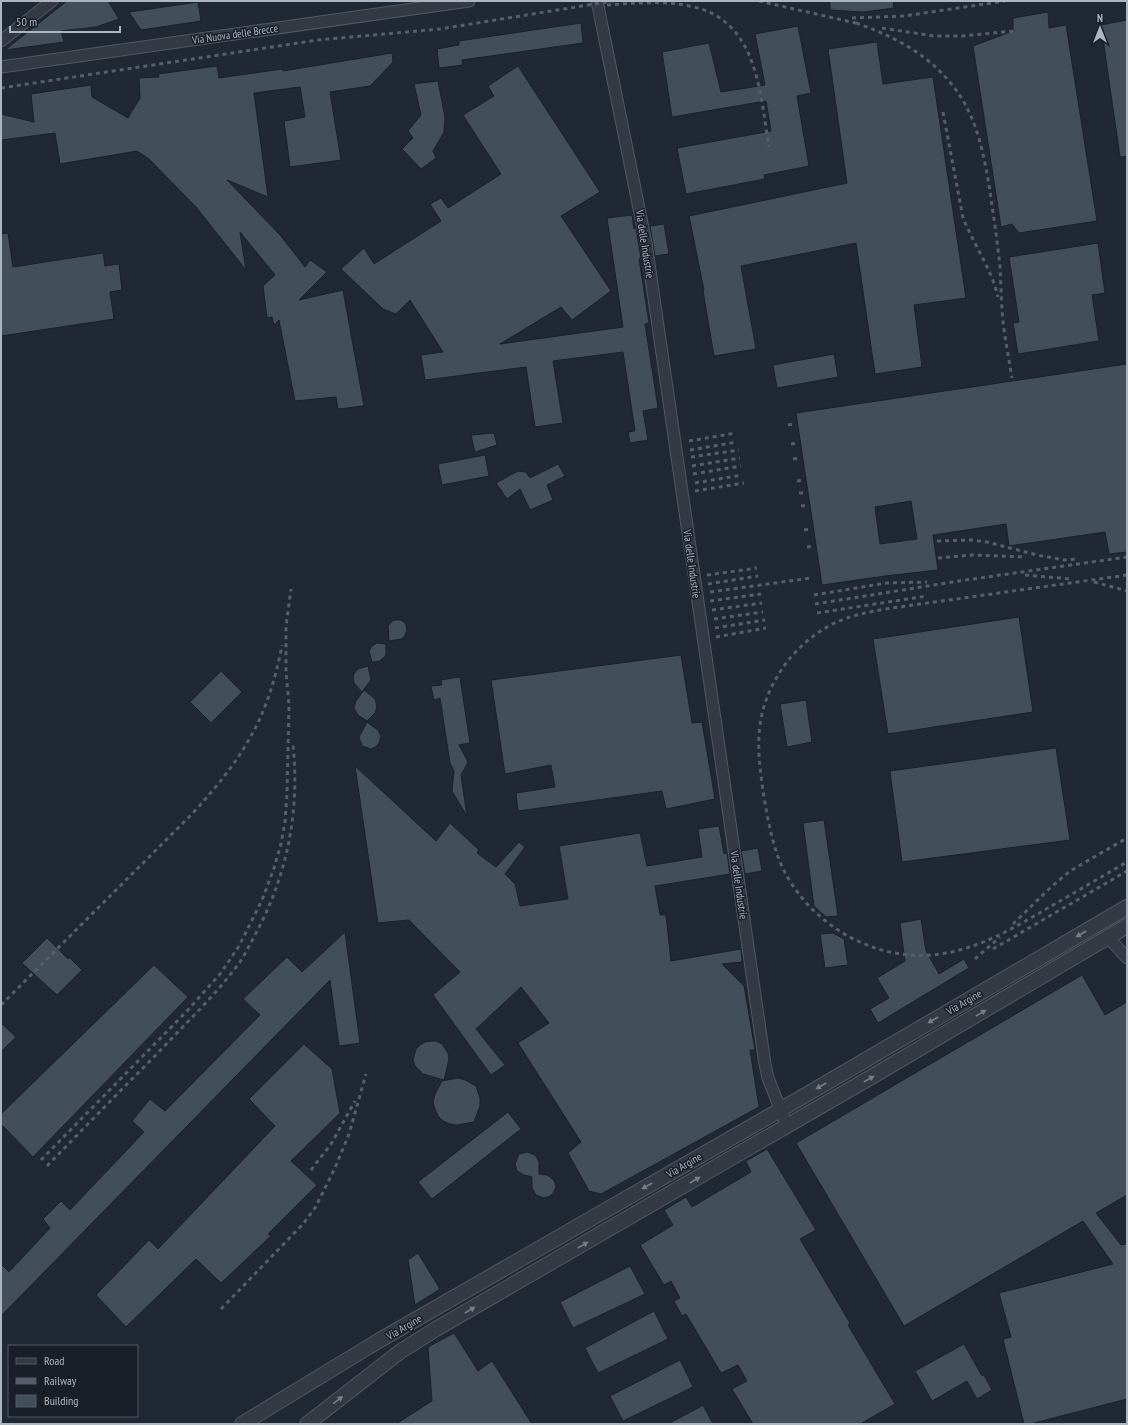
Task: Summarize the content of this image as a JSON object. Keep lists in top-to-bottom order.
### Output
{
  "streets": {
    "street": ["Via Nuova delle Brecce", "Via delle Industrie", "Via Argine"]
  },
  "crossings": [
    ["Via delle Industrie", "Via Argine"]
  ],
  "legend": ["Road", "Railway", "Building"],
  "scale_bar": "50 m",
  "north": "top"
}
